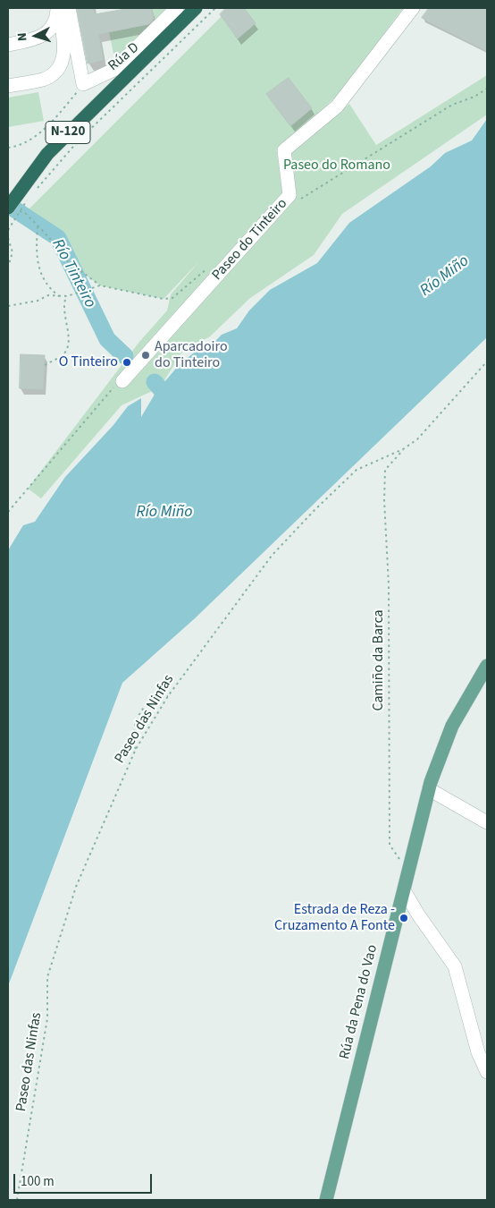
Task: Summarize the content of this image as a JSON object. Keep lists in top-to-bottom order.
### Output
{
  "streets": {
    "highway": ["N-120"],
    "main road": ["Rúa da Pena do Vao"],
    "street": ["Rúa D", "Paseo do Tinteiro"],
    "path": ["Camiño da Barca", "Paseo das Ninfas"]
  },
  "crossings": [
    ["Rúa D", "N-120"],
    ["Camiño da Barca", "Paseo das Ninfas"],
    ["Camiño da Barca", "Rúa da Pena do Vao"]
  ],
  "water": ["Río Tinteiro", "Río Miño"],
  "parks": ["Paseo do Romano"],
  "places": ["Aparcadoiro do Tinteiro", "O Tinteiro", "Estrada de Reza - Cruzamento A Fonte"],
  "scale_bar": "100 m",
  "north": "left"
}
